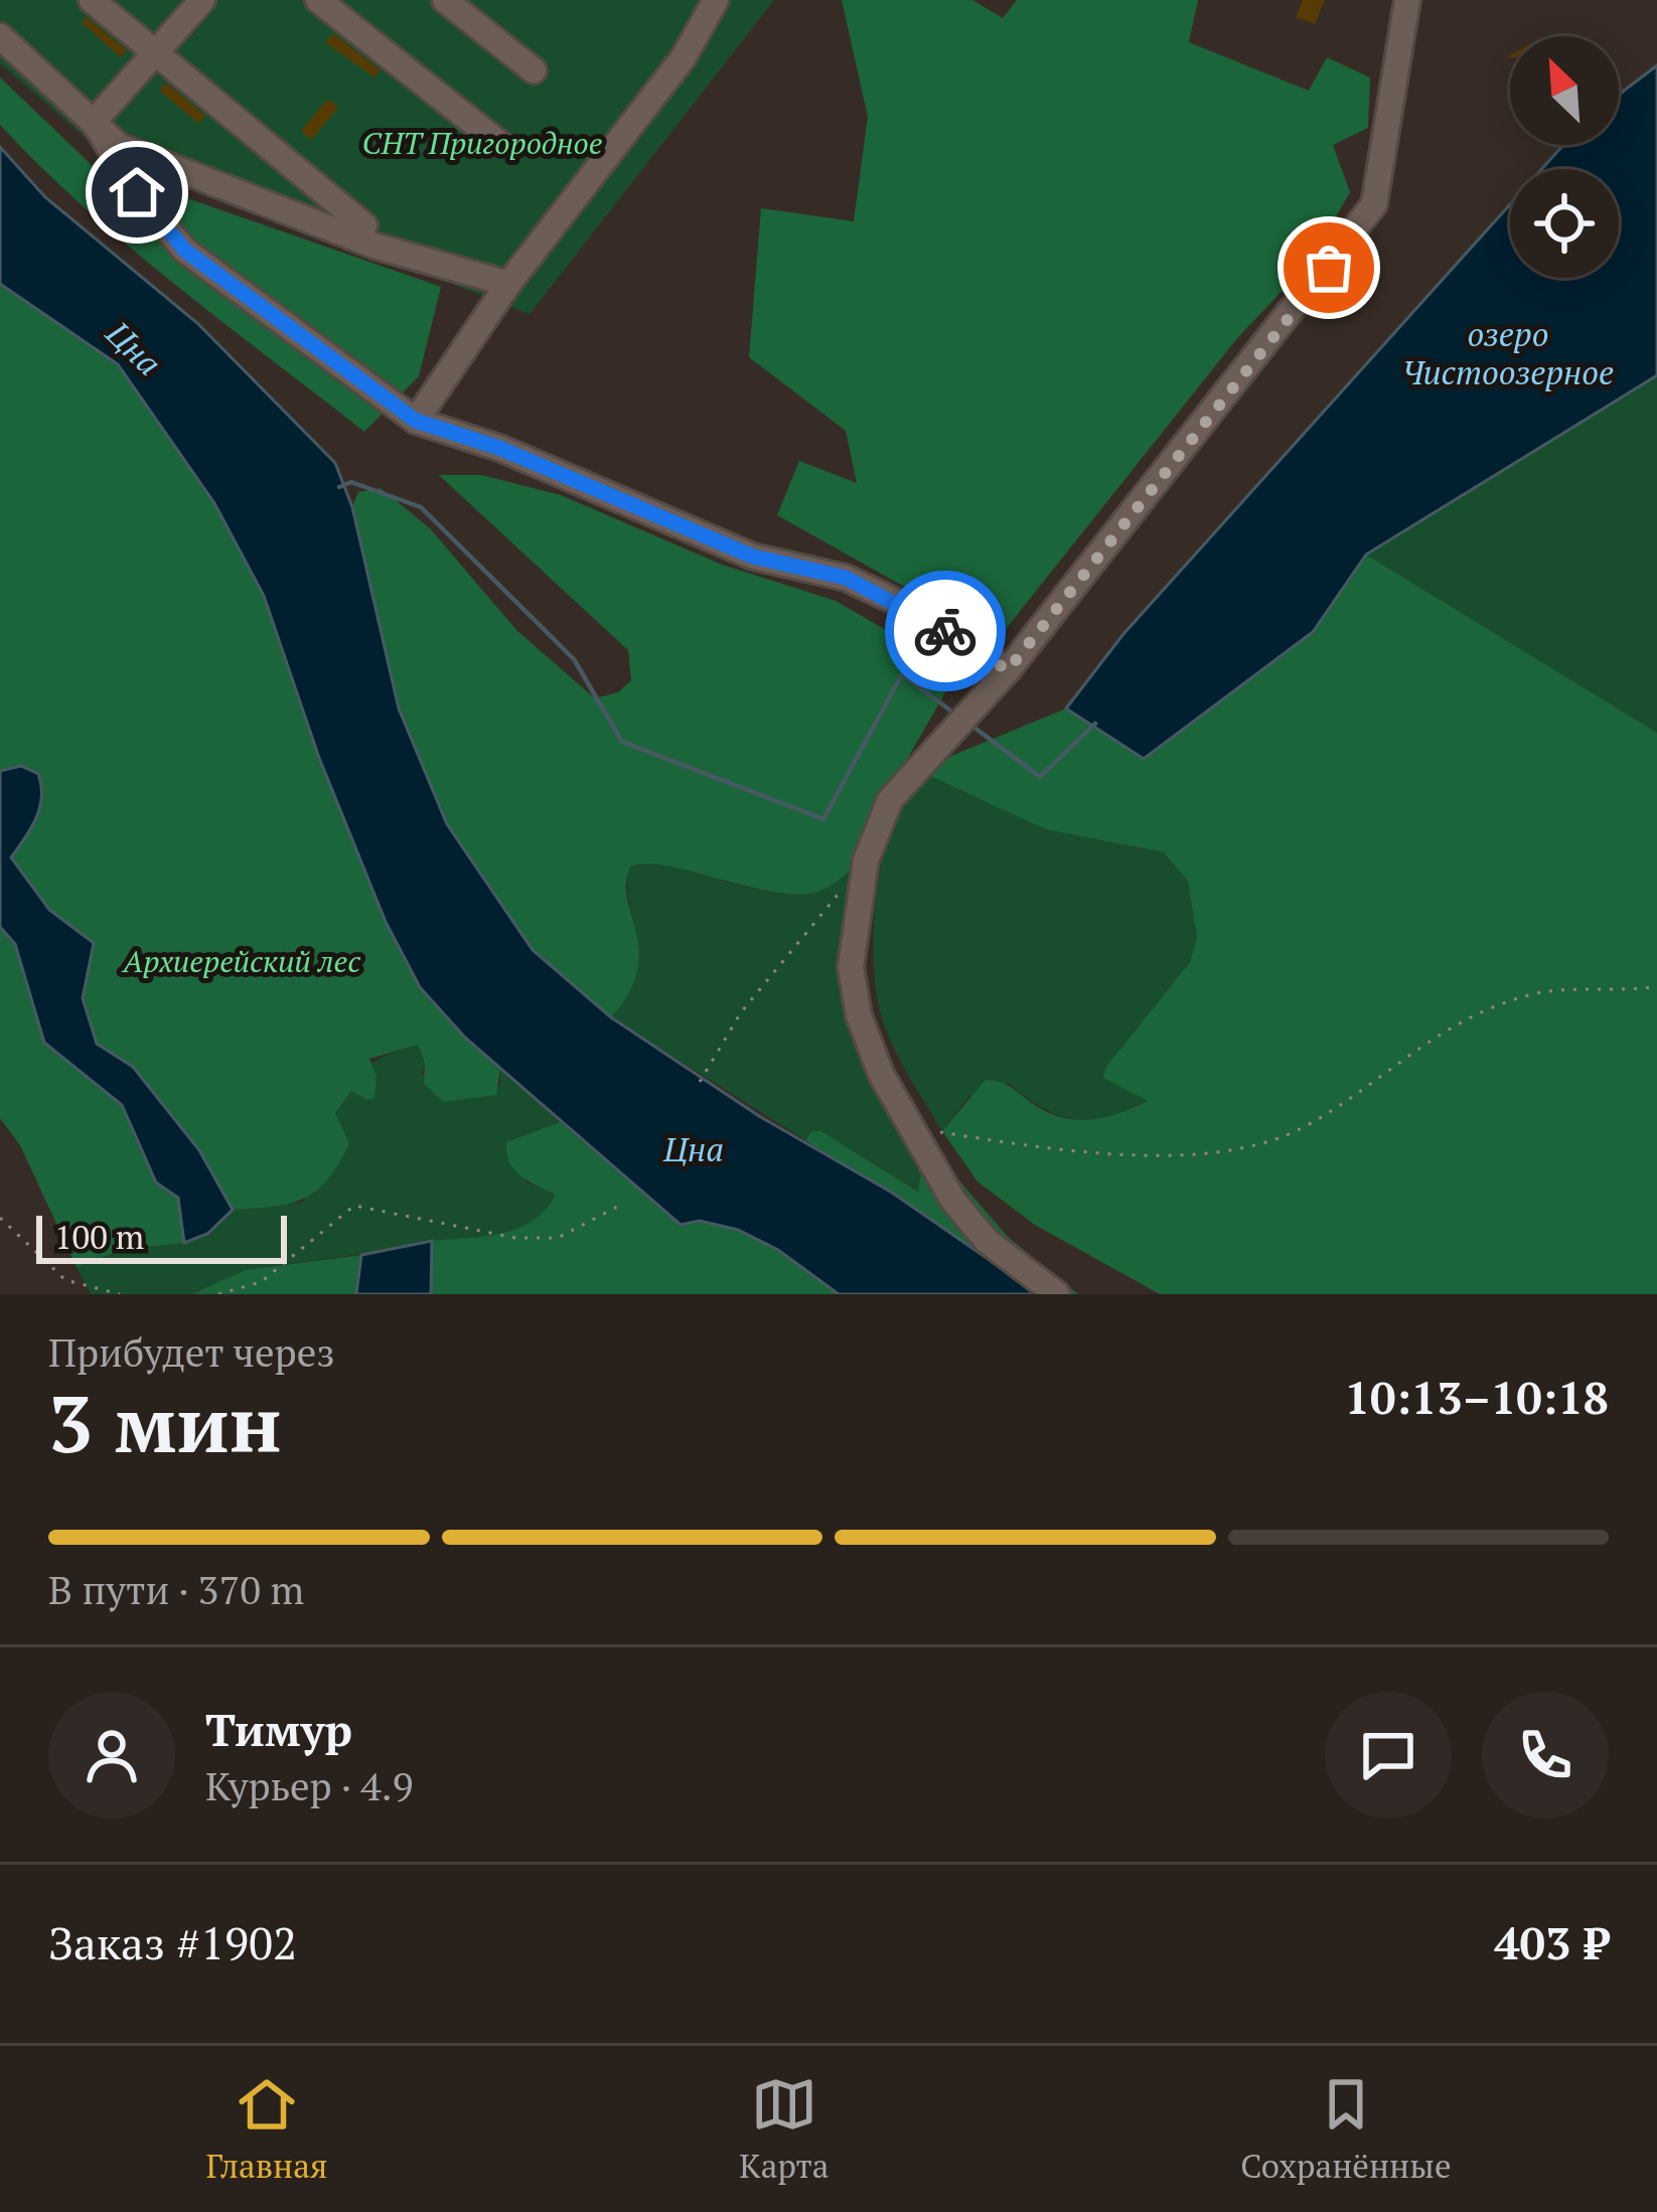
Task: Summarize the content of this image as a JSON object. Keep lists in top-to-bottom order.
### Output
{
  "water": ["озеро Чистоозерное", "Цна"],
  "parks": ["СНТ Пригородное", "Архиерейский лес"],
  "scale_bar": "100 m",
  "north": "top left",
  "page": {
    "scale": "100 m",
    "heading": ["3 мин", "Прибудет через", "10:13–10:18"],
    "panel": [
      "Тимур",
      "Курьер · 4.9",
      "Заказ #1902",
      "403 ₽"
    ],
    "bar": "В пути · 370 m",
    "tabs": ["Главная", "Карта", "Сохранённые"]
  }
}
